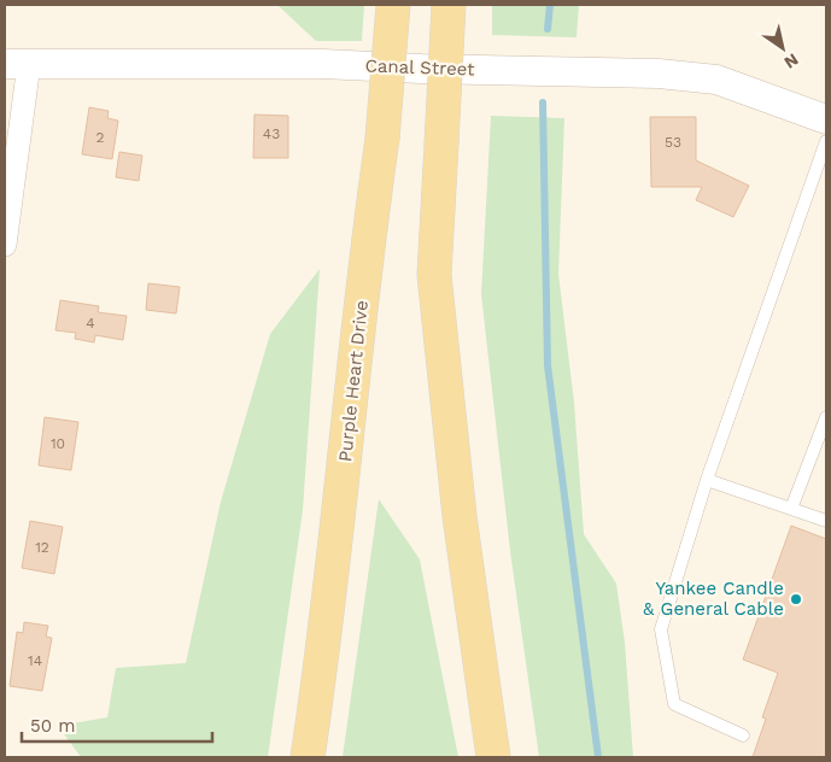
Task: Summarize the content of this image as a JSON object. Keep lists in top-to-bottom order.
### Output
{
  "streets": {
    "main road": ["Purple Heart Drive"],
    "street": ["Canal Street"]
  },
  "places": ["Yankee Candle & General Cable"],
  "house_numbers": [
    "43",
    "2",
    "53",
    "4",
    "10",
    "12",
    "14"
  ],
  "scale_bar": "50 m",
  "north": "bottom right"
}
